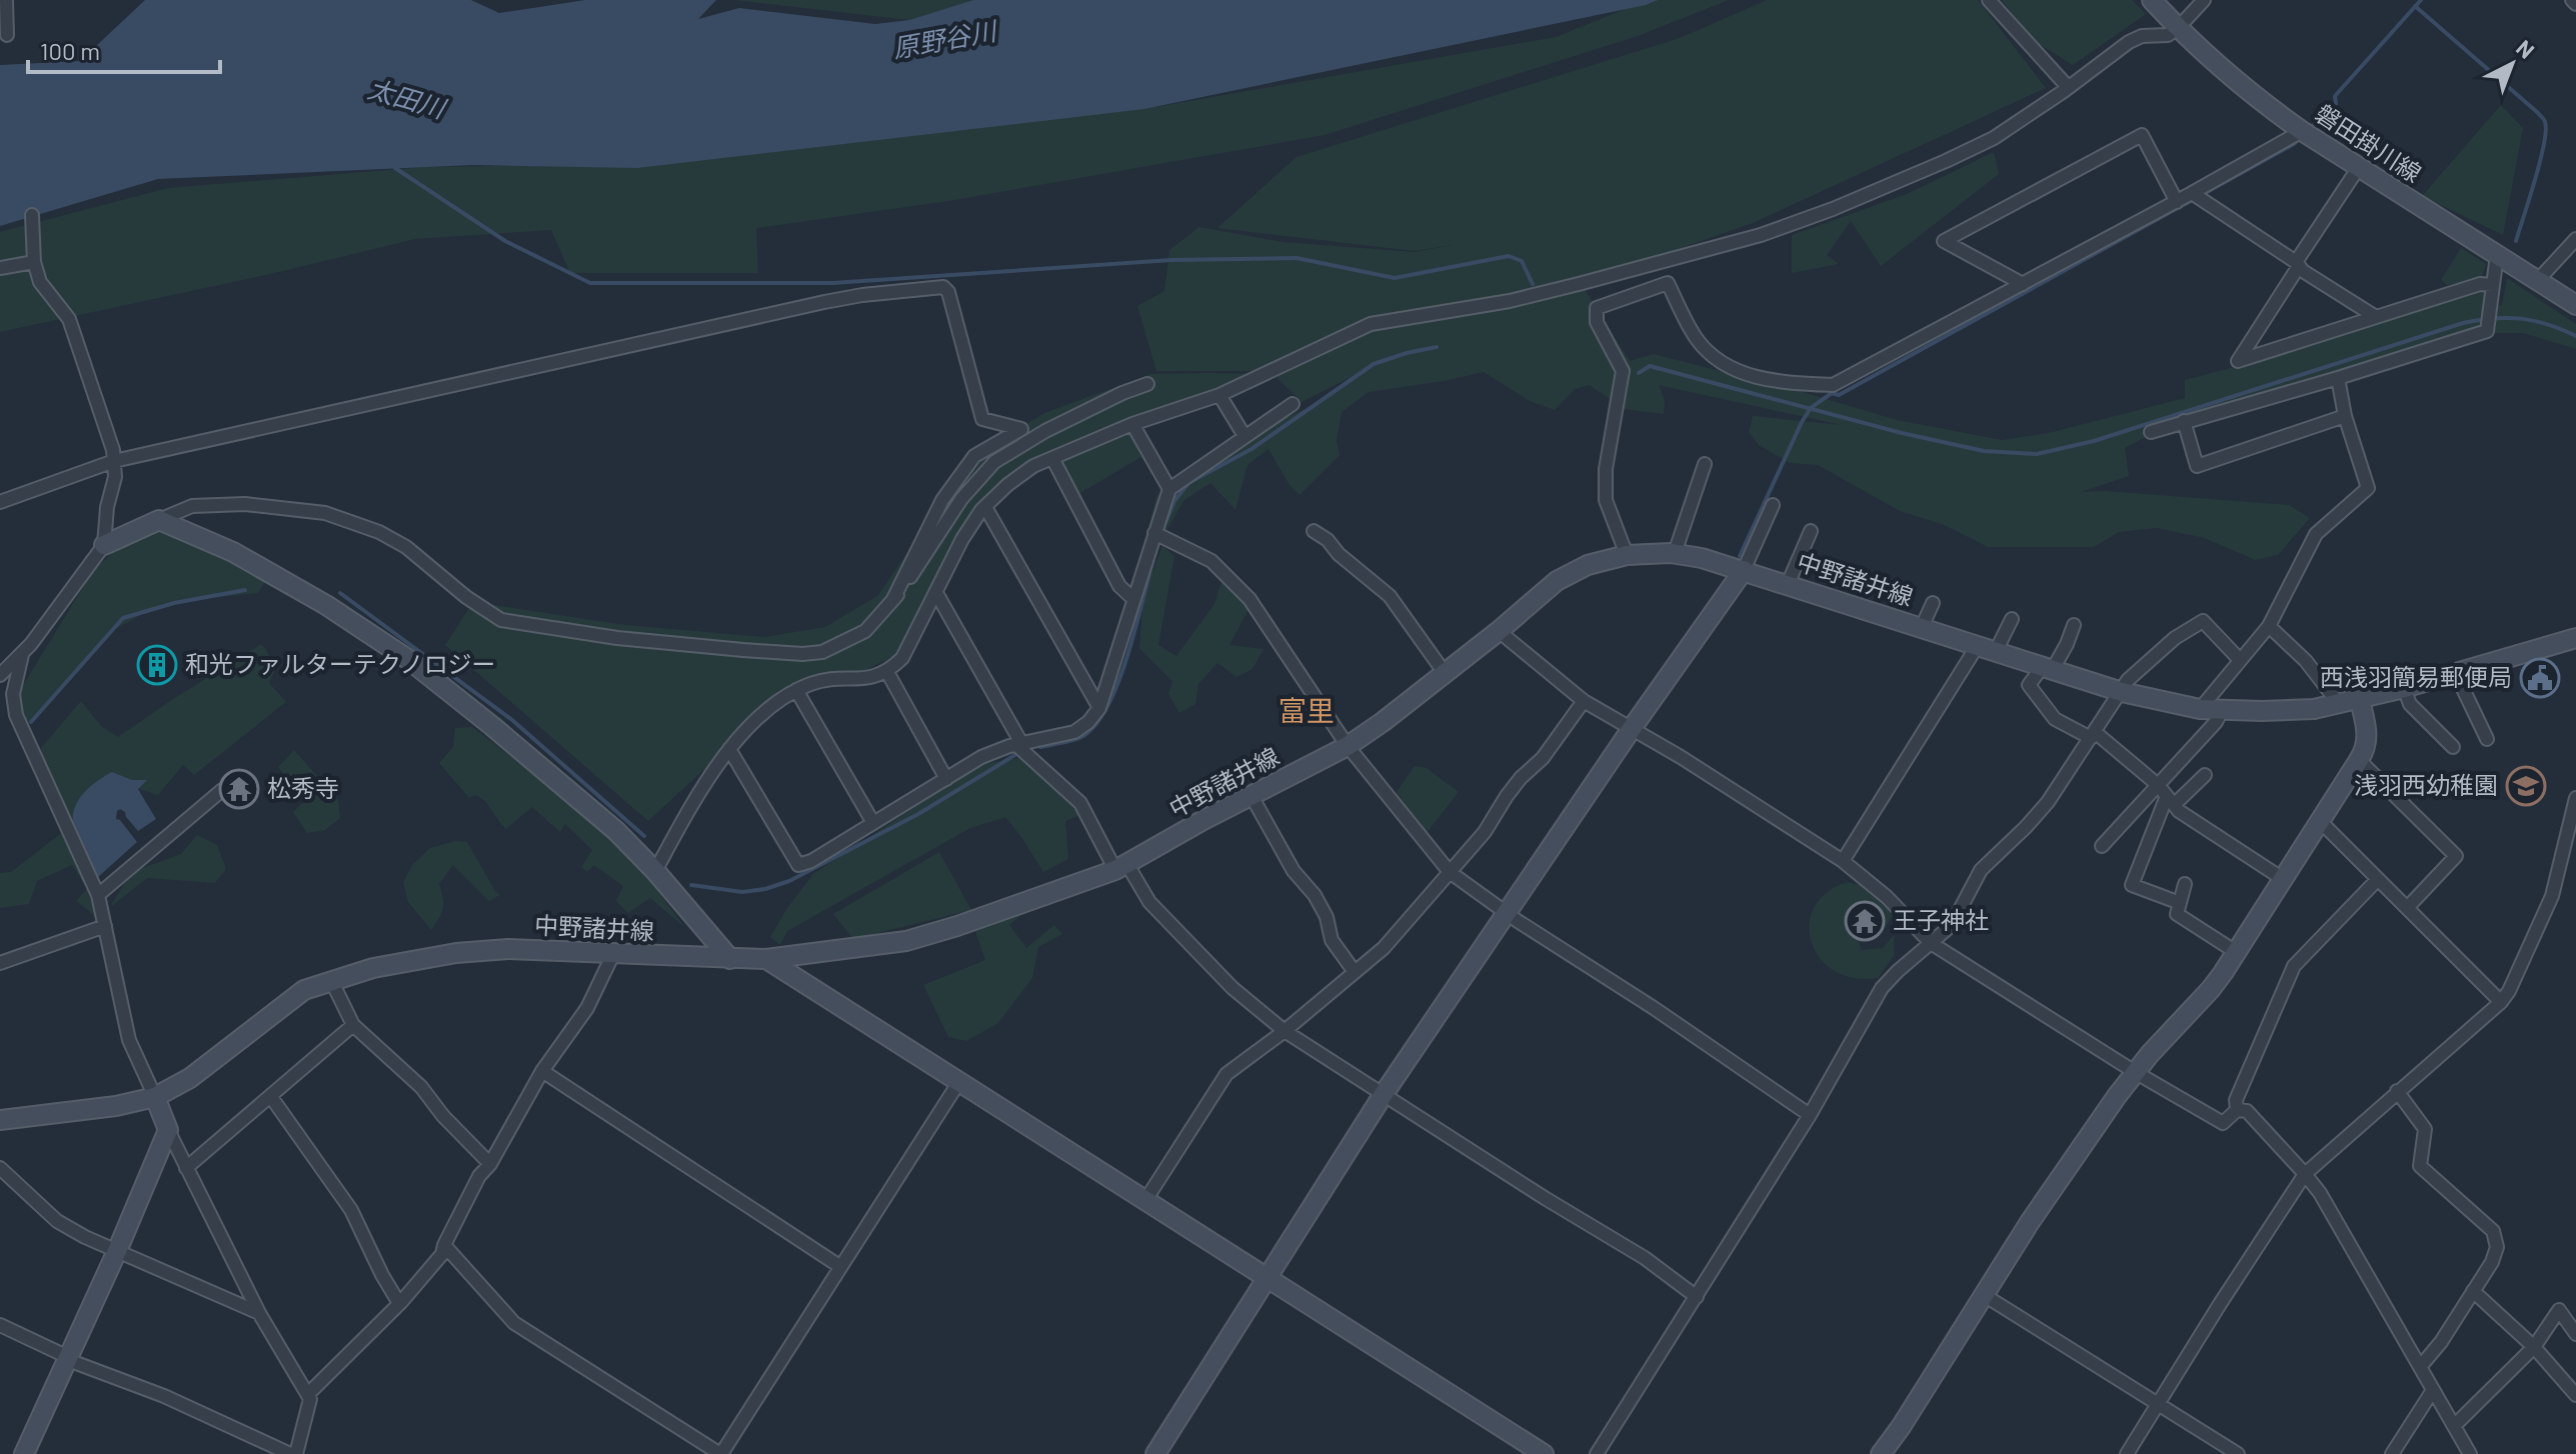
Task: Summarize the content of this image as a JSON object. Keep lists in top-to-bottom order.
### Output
{
  "streets": {
    "street": ["磐田掛川線", "中野諸井線"]
  },
  "districts": ["富里"],
  "water": ["原野谷川", "太田川"],
  "places": {
    "building": ["和光ファルターテクノロジー"],
    "public building": ["西浅羽簡易郵便局"],
    "school or university": ["浅羽西幼稚園"],
    "temple": ["松秀寺", "王子神社"]
  },
  "scale_bar": "100 m",
  "north": "top right"
}
